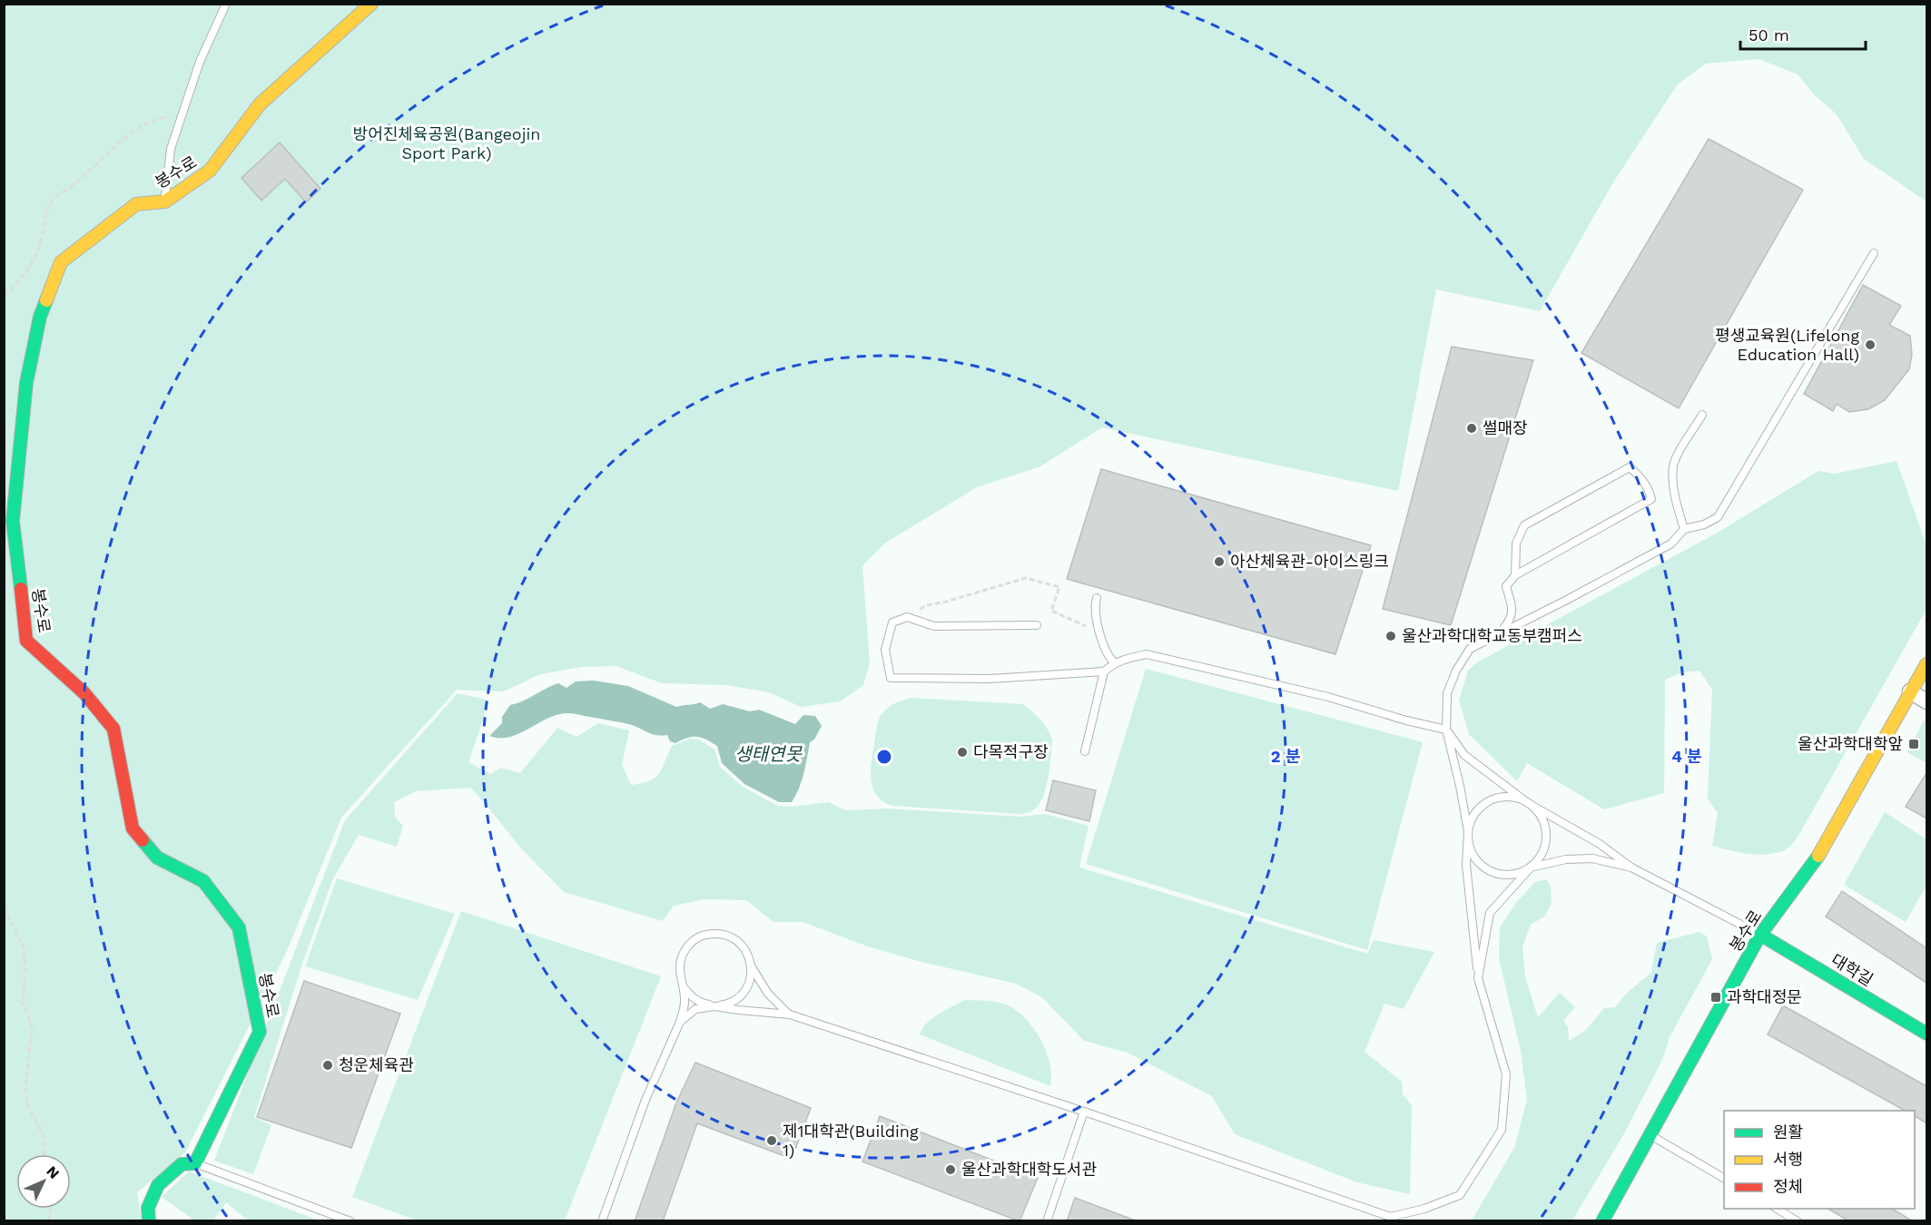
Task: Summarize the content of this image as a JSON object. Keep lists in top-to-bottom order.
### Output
{
  "streets": {
    "street": ["봉수로", "대학길"]
  },
  "crossings": [
    ["봉수로", "대학길"]
  ],
  "water": ["생태연못"],
  "parks": ["방어진체육공원(Bangeojin Sport Park)"],
  "places": {
    "other": [
      "평생교육원(Lifelong Education Hall)",
      "썰매장",
      "아산체육관-아이스링크",
      "울산과학대학교동부캠퍼스",
      "다목적구장",
      "청운체육관",
      "제1대학관(Building 1)",
      "울산과학대학도서관"
    ],
    "transit": ["울산과학대학앞", "과학대정문"]
  },
  "legend": ["원활", "서행", "정체"],
  "scale_bar": "50 m",
  "north": "top right",
  "rings": ["2 분", "4 분"]
}
